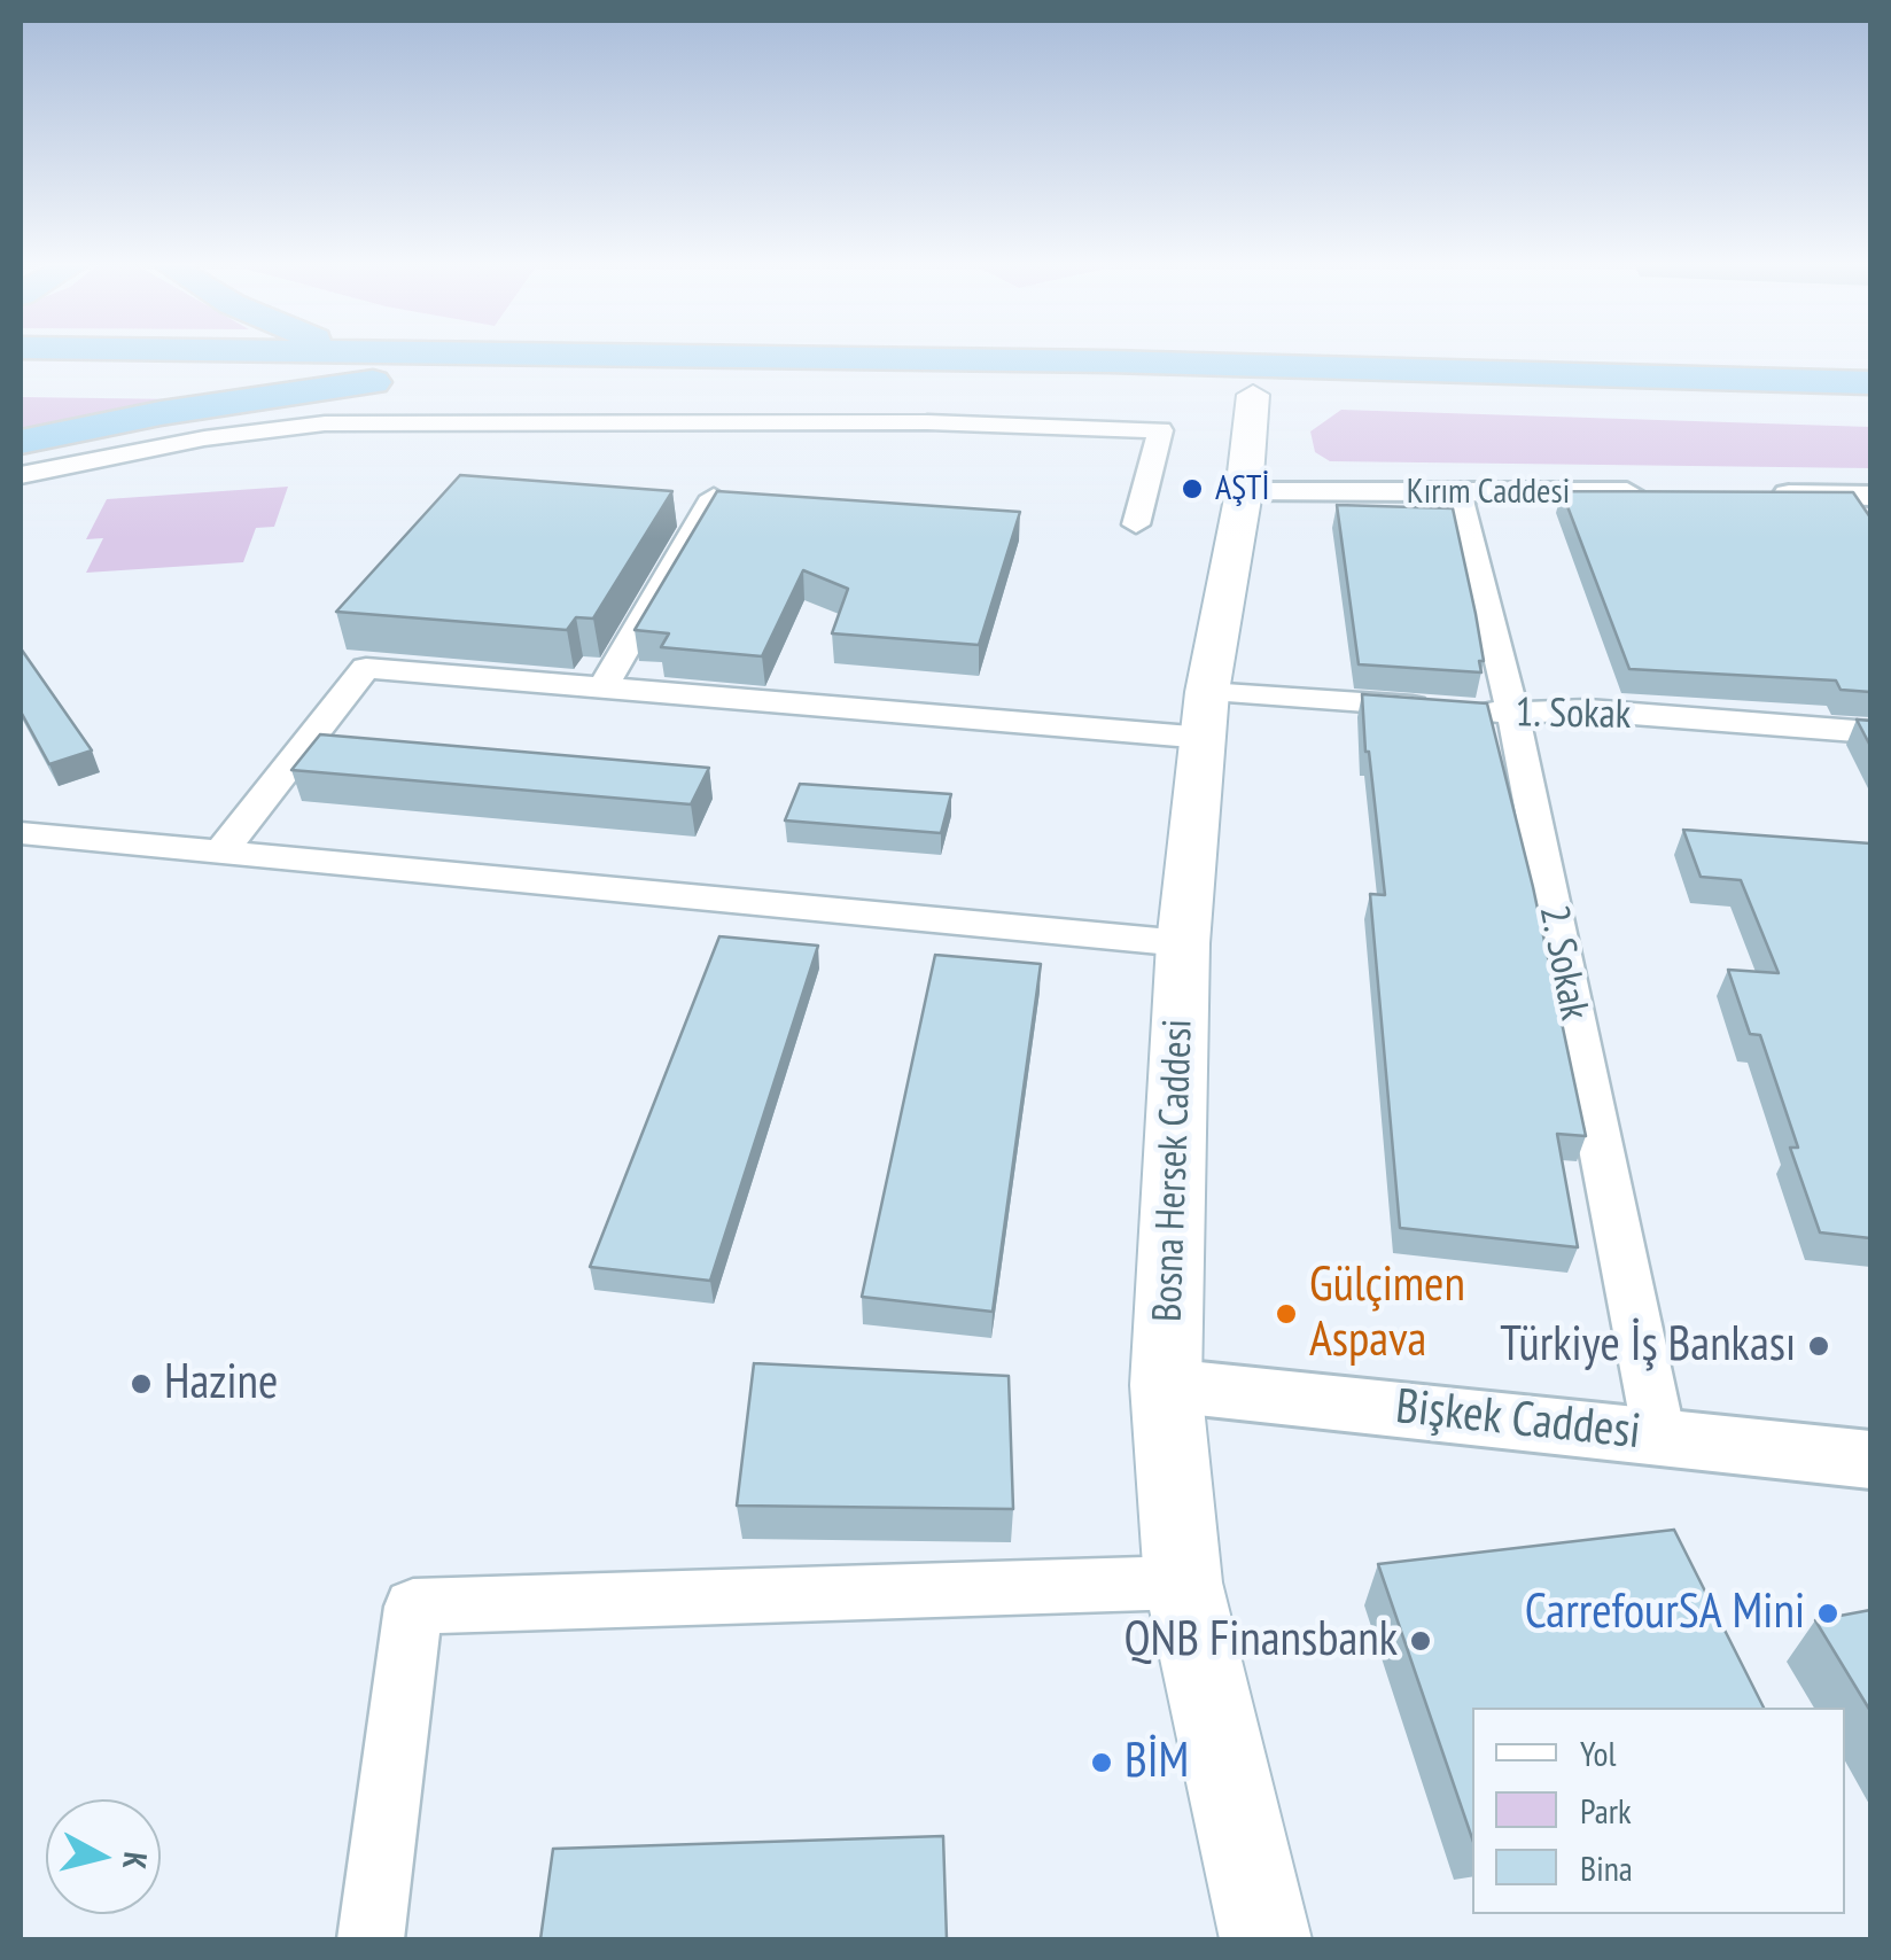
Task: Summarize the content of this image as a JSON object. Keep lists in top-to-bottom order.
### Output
{
  "streets": {
    "main road": ["Bosna Hersek Caddesi"],
    "street": [
      "Kırım Caddesi",
      "1. Sokak",
      "2. Sokak",
      "Bişkek Caddesi"
    ]
  },
  "crossings": [
    ["Kırım Caddesi", "2. Sokak"],
    ["Kırım Caddesi", "Bosna Hersek Caddesi"],
    ["1. Sokak", "2. Sokak"],
    ["1. Sokak", "Bosna Hersek Caddesi"],
    ["2. Sokak", "Bişkek Caddesi"],
    ["Bosna Hersek Caddesi", "Bişkek Caddesi"]
  ],
  "places": [
    "AŞTİ",
    "Gülçimen Aspava",
    "Türkiye İş Bankası",
    "Hazine",
    "CarrefourSA Mini",
    "QNB Finansbank",
    "BİM"
  ],
  "legend": ["Yol", "Park", "Bina"],
  "north": "right"
}
